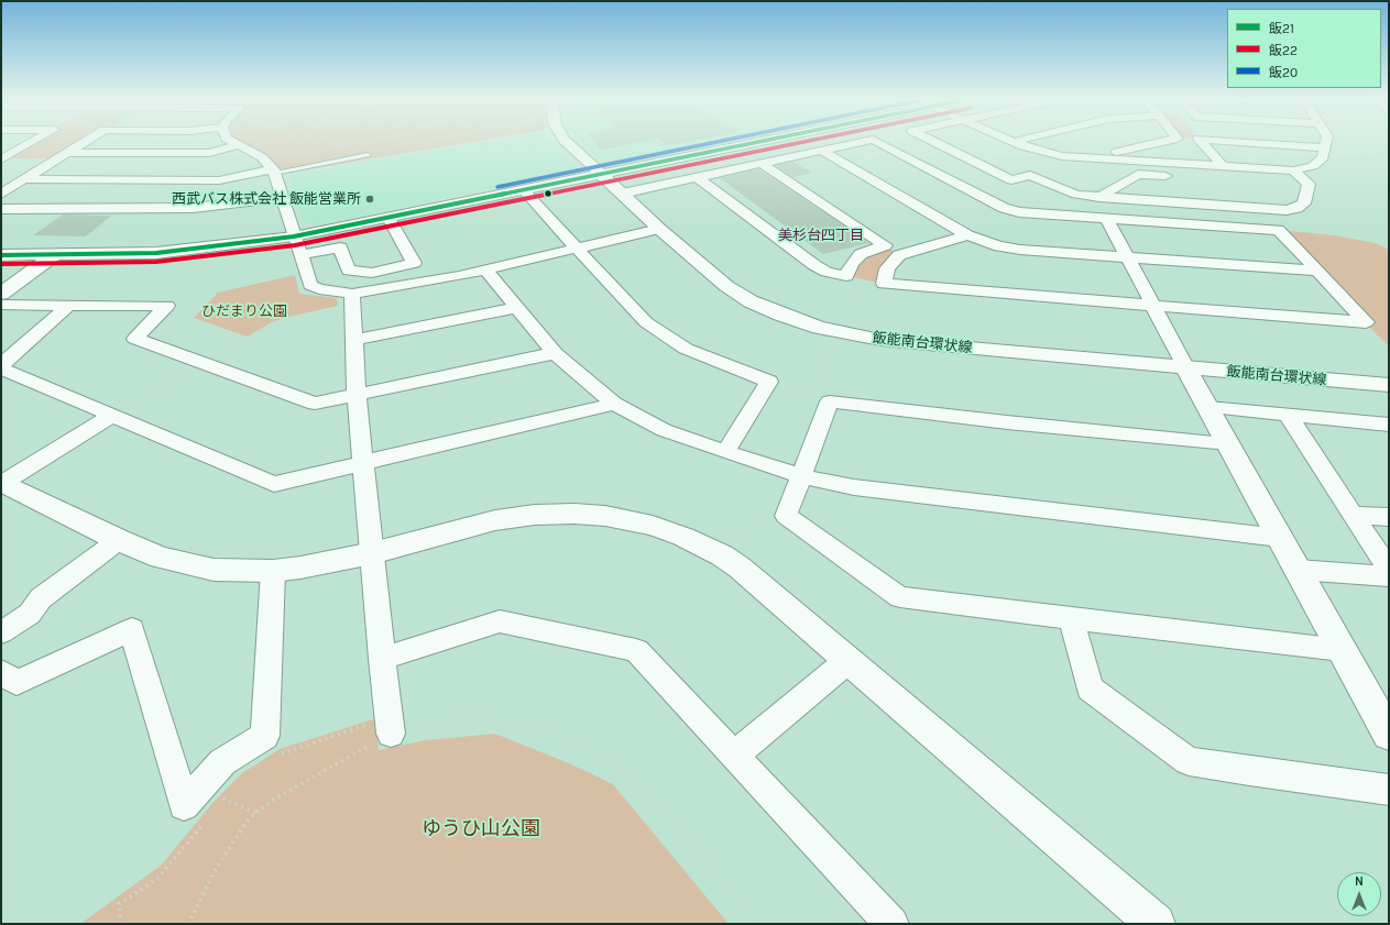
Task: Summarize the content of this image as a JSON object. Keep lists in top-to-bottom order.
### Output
{
  "streets": {
    "street": ["飯能南台環状線"]
  },
  "districts": ["美杉台四丁目"],
  "parks": ["ひだまり公園", "ゆうひ山公園"],
  "places": ["西武バス株式会社 飯能営業所"],
  "lines": ["transit line 飯21", "transit line 飯22", "transit line 飯20"],
  "legend": ["飯21", "飯22", "飯20"],
  "north": "top"
}
